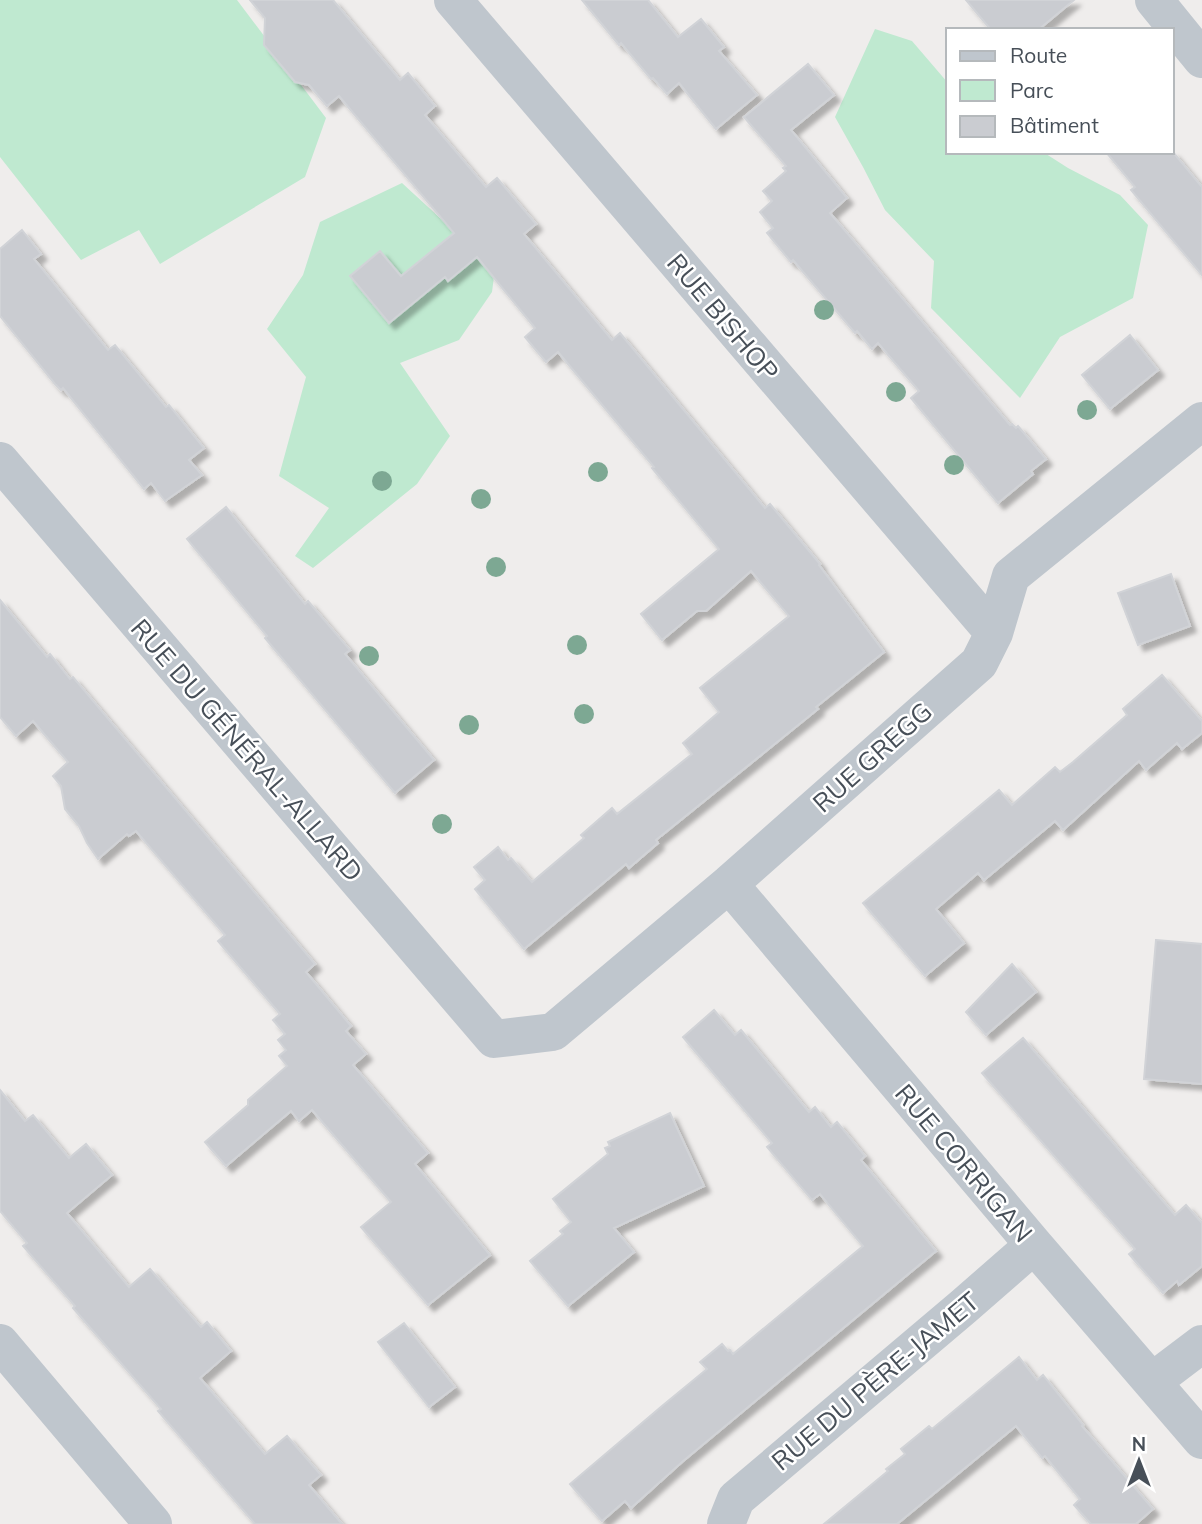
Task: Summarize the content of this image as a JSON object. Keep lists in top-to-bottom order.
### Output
{
  "streets": {
    "street": [
      "RUE BISHOP",
      "RUE DU GÉNÉRAL-ALLARD",
      "RUE GREGG",
      "RUE CORRIGAN",
      "RUE DU PÈRE-JAMET"
    ]
  },
  "crossings": [
    ["RUE BISHOP", "RUE GREGG"],
    ["RUE DU GÉNÉRAL-ALLARD", "RUE GREGG"],
    ["RUE GREGG", "RUE CORRIGAN"],
    ["RUE CORRIGAN", "RUE DU PÈRE-JAMET"]
  ],
  "legend": ["Route", "Parc", "Bâtiment"],
  "north": "top"
}
